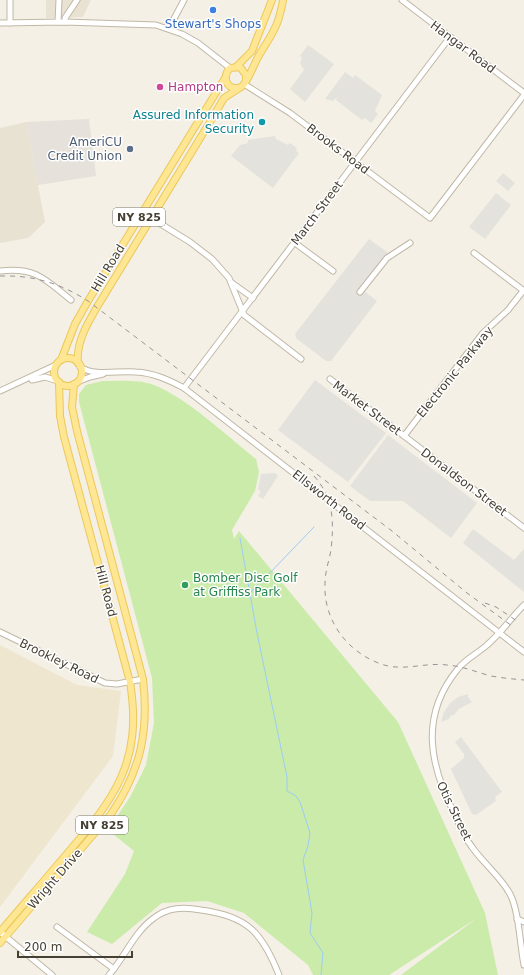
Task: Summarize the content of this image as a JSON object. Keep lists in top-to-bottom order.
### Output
{
  "streets": {
    "main road": ["NY 825", "Hill Road", "Wright Drive"],
    "street": [
      "Hangar Road",
      "Brooks Road",
      "March Street",
      "Electronic Parkway",
      "Market Street",
      "Donaldson Street",
      "Ellsworth Road",
      "Brookley Road",
      "Otis Street"
    ]
  },
  "crossings": [
    ["Hangar Road", "Brooks Road"],
    ["Hangar Road", "March Street"],
    ["Brooks Road", "March Street"],
    ["Brooks Road", "NY 825"],
    ["Brooks Road", "Hill Road"],
    ["March Street", "Ellsworth Road"],
    ["NY 825", "Hill Road"],
    ["NY 825", "Ellsworth Road"],
    ["Hill Road", "Ellsworth Road"],
    ["Hill Road", "Brookley Road"],
    ["Hill Road", "Wright Drive"],
    ["Electronic Parkway", "Market Street"],
    ["Electronic Parkway", "Donaldson Street"],
    ["Market Street", "Donaldson Street"],
    ["Ellsworth Road", "Otis Street"],
    ["Brookley Road", "Wright Drive"]
  ],
  "places": [
    "Stewart's Shops",
    "Hampton",
    "Assured Information Security",
    "AmeriCU Credit Union",
    "Bomber Disc Golf at Griffiss Park"
  ],
  "scale_bar": "200 m"
}
